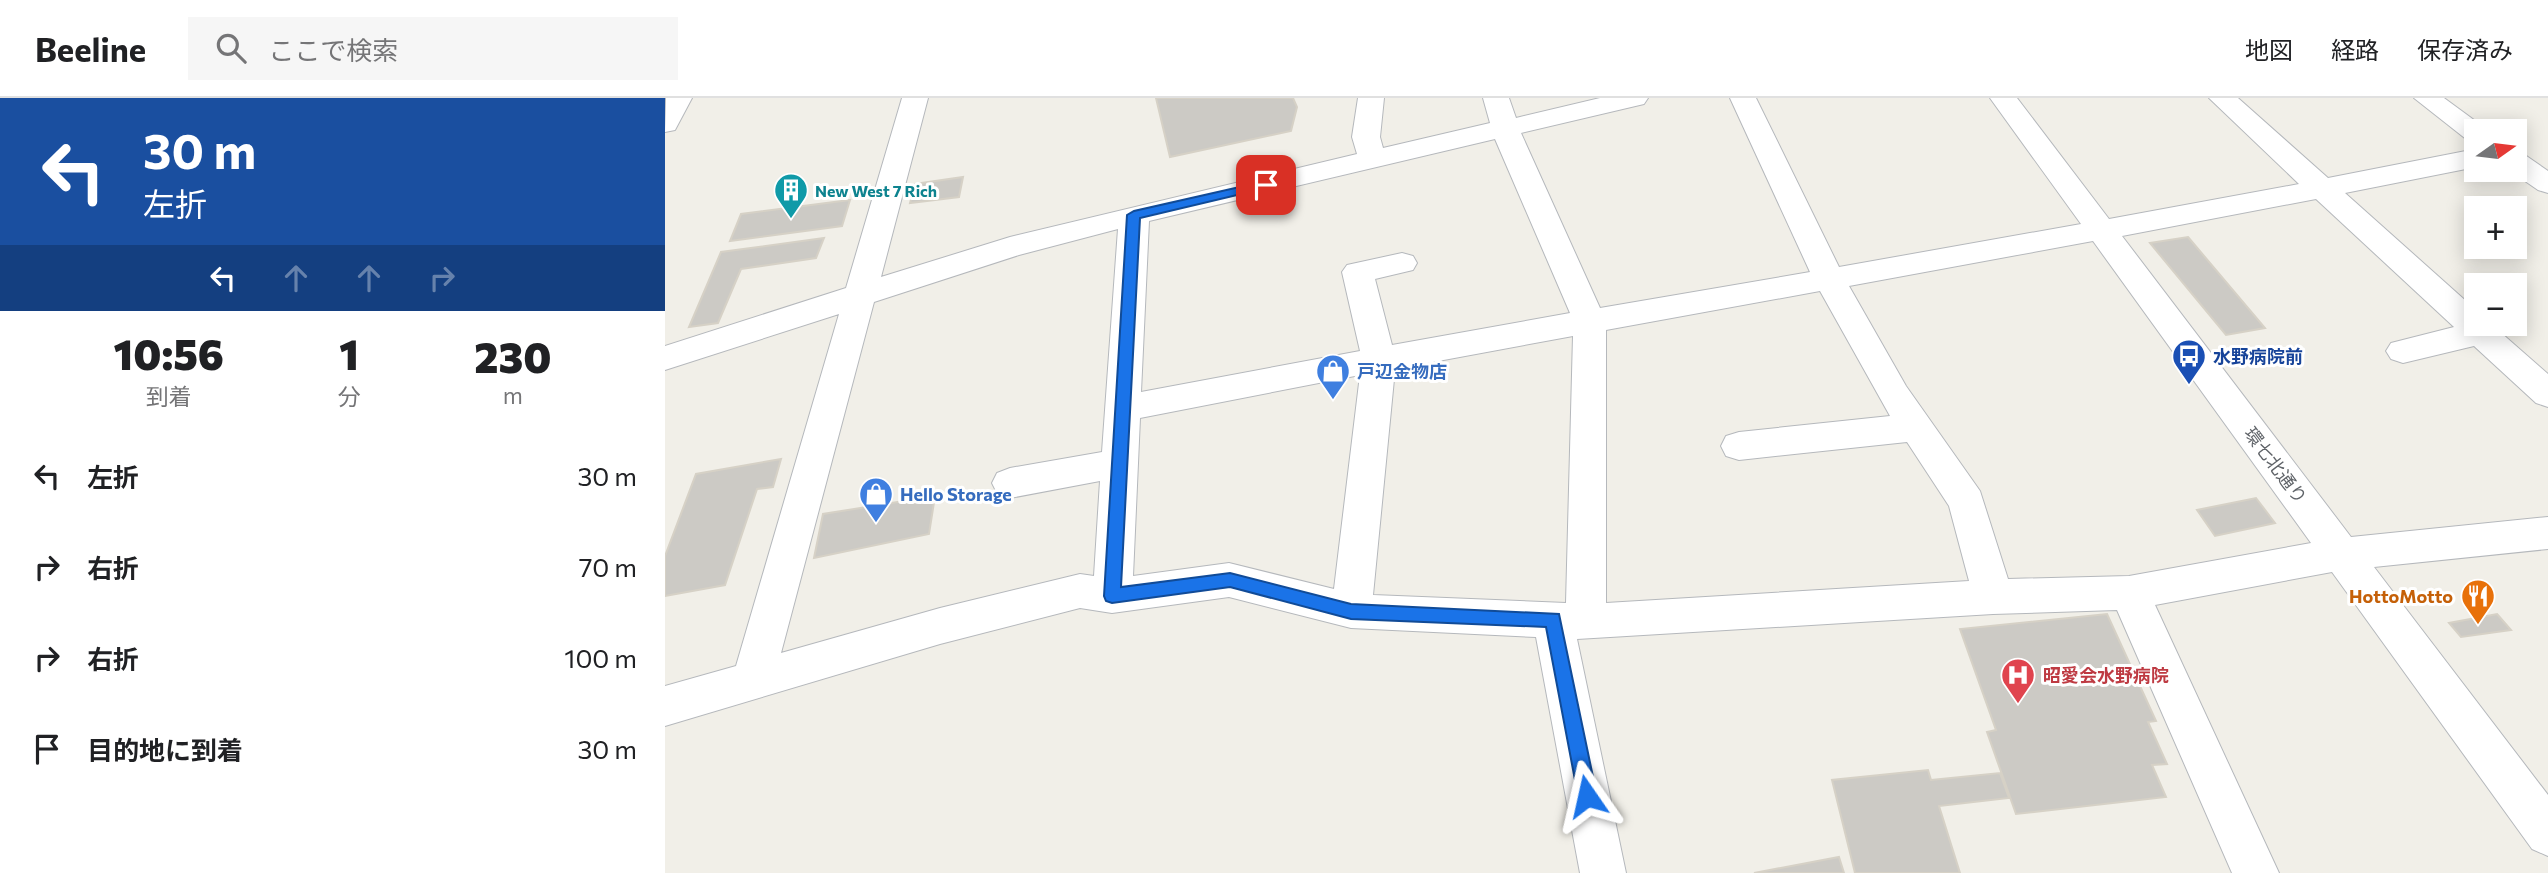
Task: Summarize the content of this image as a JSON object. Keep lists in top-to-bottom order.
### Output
{
  "streets": {
    "street": ["環七北通り"]
  },
  "places": {
    "building": ["New West 7 Rich"],
    "bus stop": ["水野病院前"],
    "shop": ["戸辺金物店", "Hello Storage"],
    "restaurant": ["HottoMotto"],
    "hospital": ["昭愛会水野病院"]
  },
  "north": "right",
  "page": {
    "header": "Beeline",
    "search": "ここで検索",
    "nav": ["地図", "経路", "保存済み"],
    "turn": ["30 m", "左折"],
    "map_buttons": ["+", "−"],
    "eta": [
      "10:56",
      "到着",
      "1",
      "分",
      "230",
      "m"
    ],
    "list": [
      {
        "name": "左折",
        "value": "30 m"
      },
      {
        "name": "右折",
        "value": "70 m"
      },
      {
        "name": "右折",
        "value": "100 m"
      },
      {
        "name": "目的地に到着",
        "value": "30 m"
      }
    ]
  }
}
